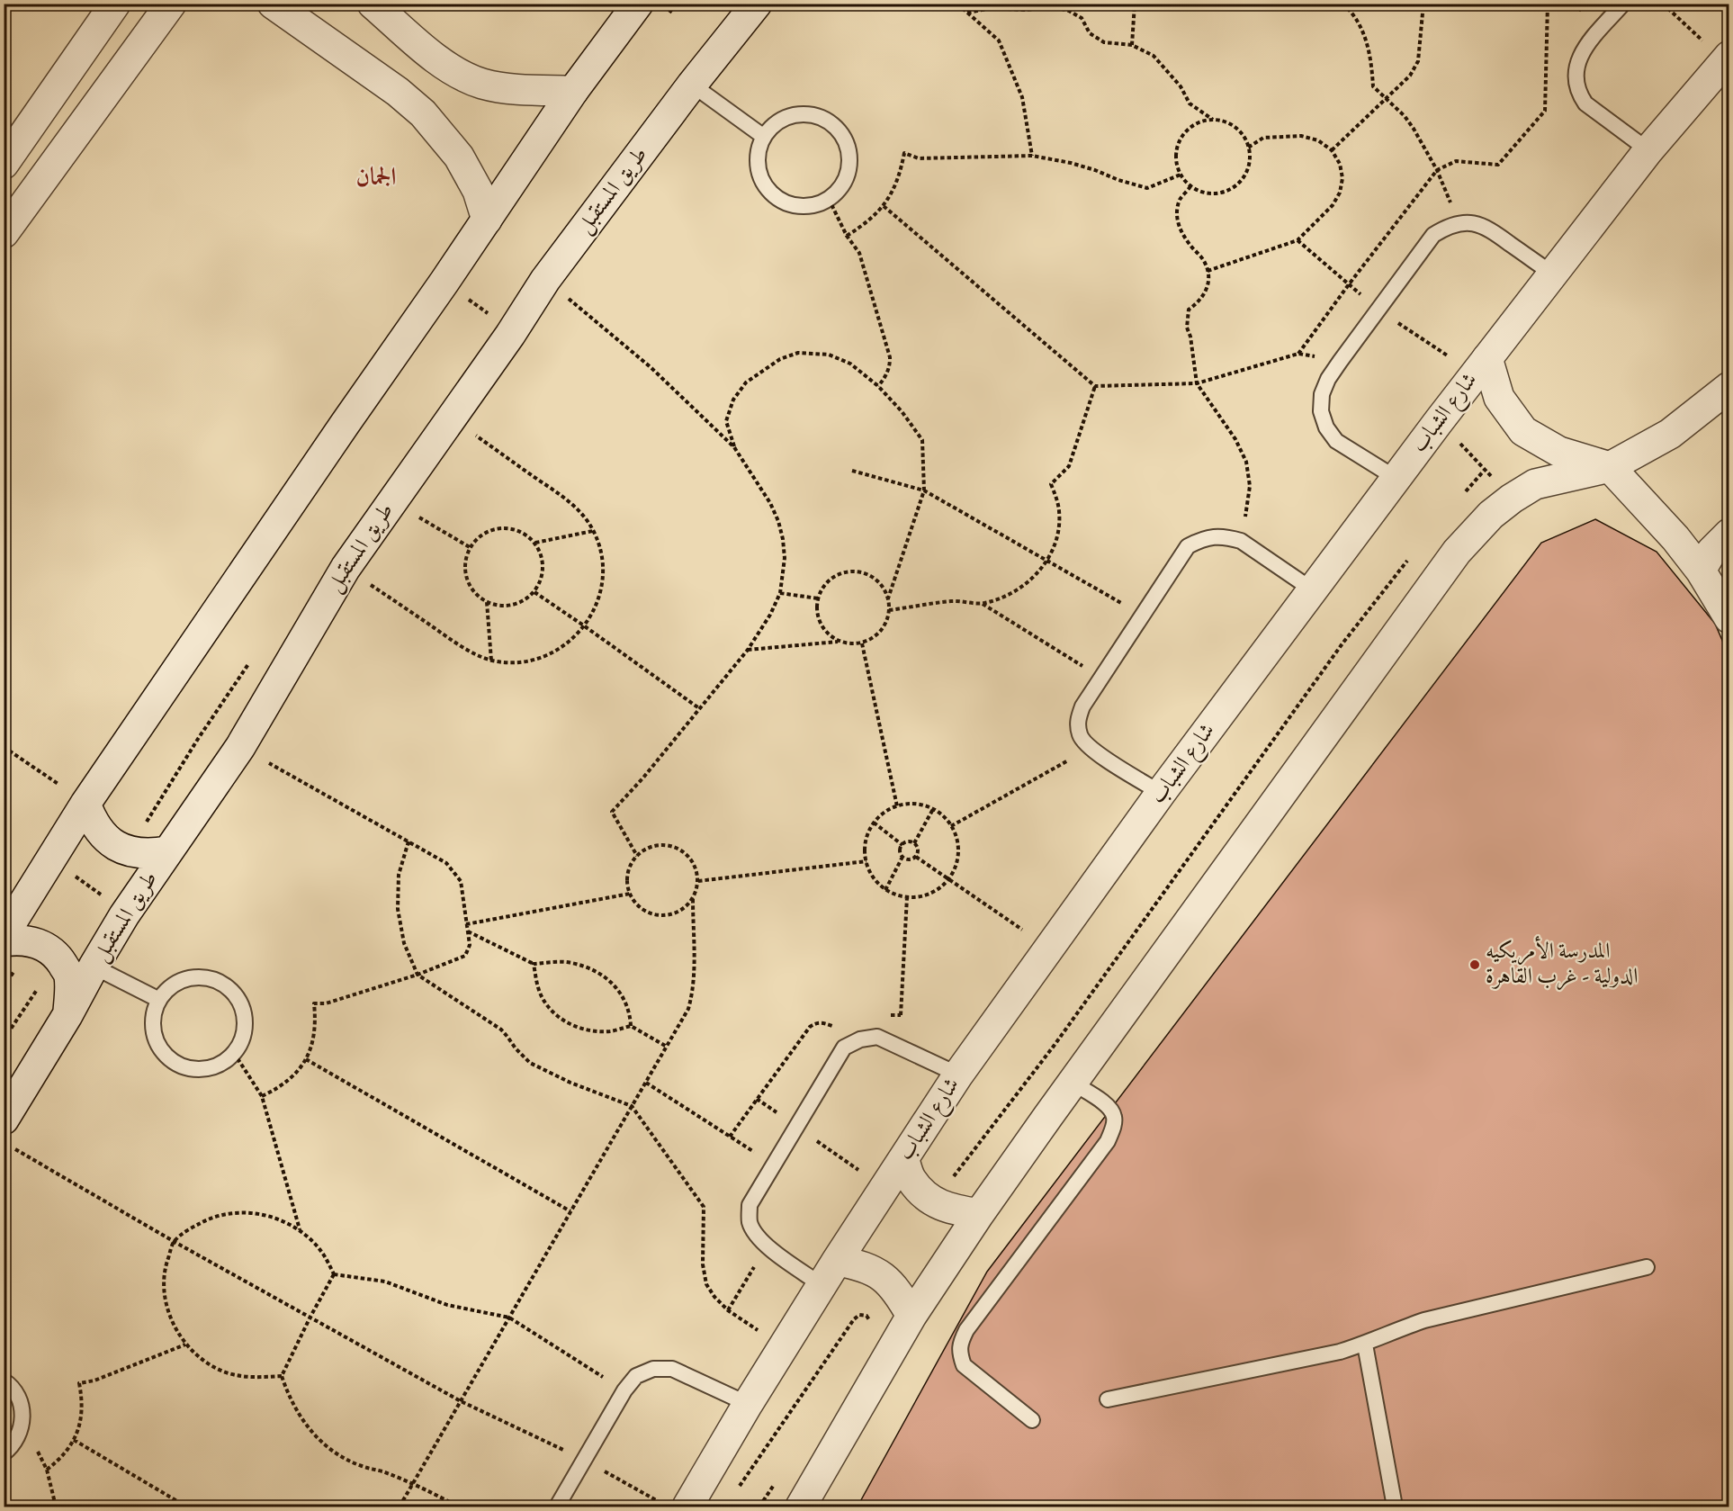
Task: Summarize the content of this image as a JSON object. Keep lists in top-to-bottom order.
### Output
{
  "streets": {
    "street": ["طريق المستقبل", "شارع الشباب"]
  },
  "districts": ["الجمان"],
  "places": ["المدرسة الأمريكيه الدولية - غرب القاهرة"]
}
